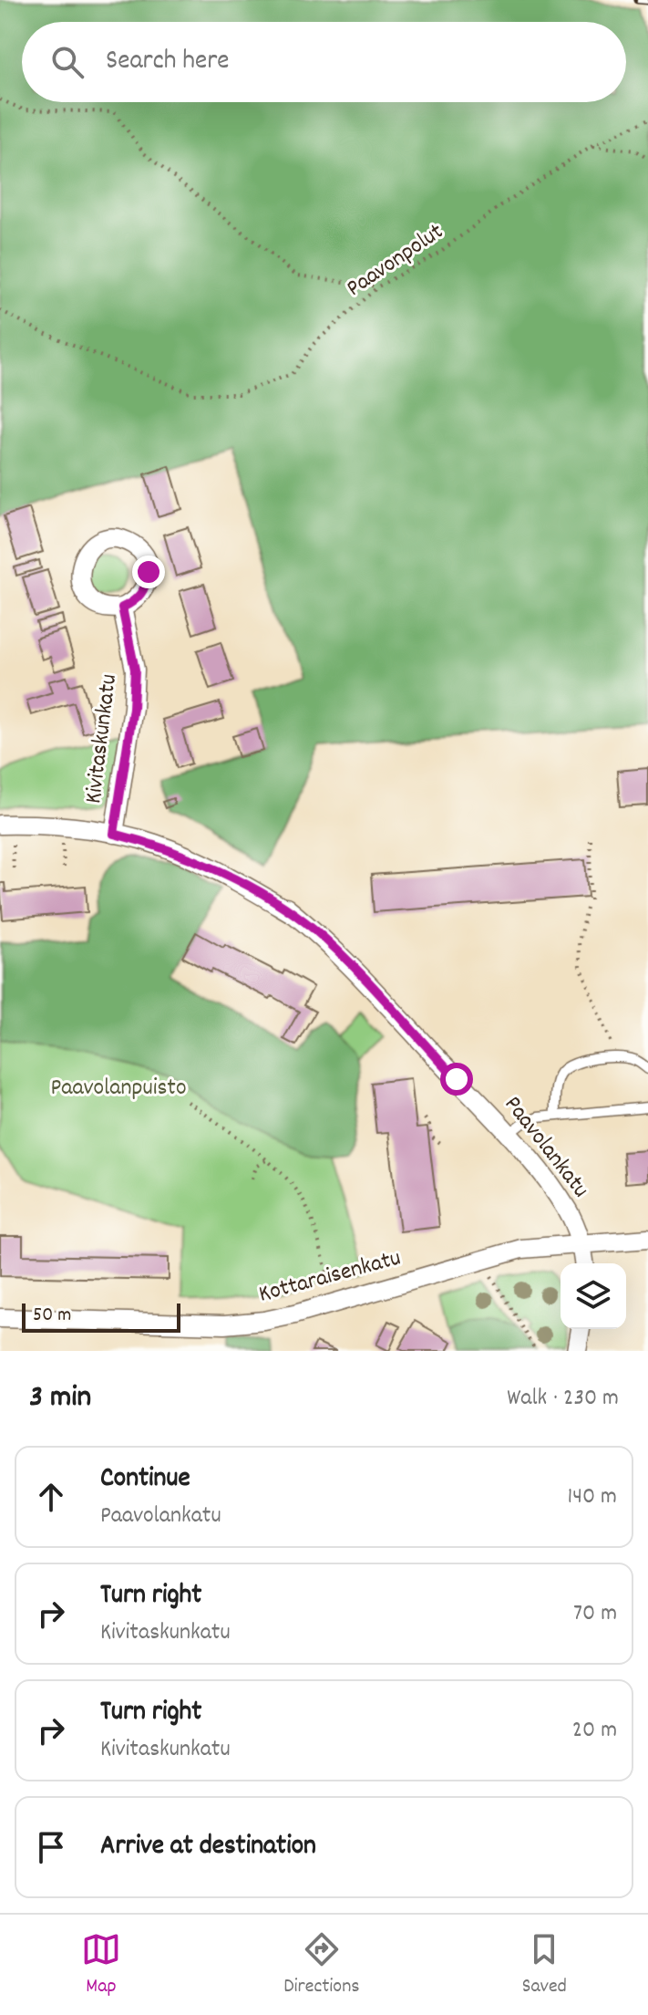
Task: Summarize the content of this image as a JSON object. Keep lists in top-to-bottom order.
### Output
{
  "streets": {
    "street": ["Kivitaskunkatu", "Paavolankatu", "Kottaraisenkatu"],
    "path": ["Paavonpolut"]
  },
  "crossings": [
    ["Kivitaskunkatu", "Paavolankatu"],
    ["Paavolankatu", "Kottaraisenkatu"]
  ],
  "parks": ["Paavolanpuisto"],
  "scale_bar": "50 m",
  "page": {
    "search": "Search here",
    "scale": "50 m",
    "heading": ["3 min", "Walk · 230 m"],
    "list": [
      ["Continue", "Paavolankatu", "140 m"],
      ["Turn right", "Kivitaskunkatu", "70 m"],
      ["Turn right", "Kivitaskunkatu", "20 m"],
      "Arrive at destination"
    ],
    "nav": ["Map", "Directions", "Saved"]
  }
}
